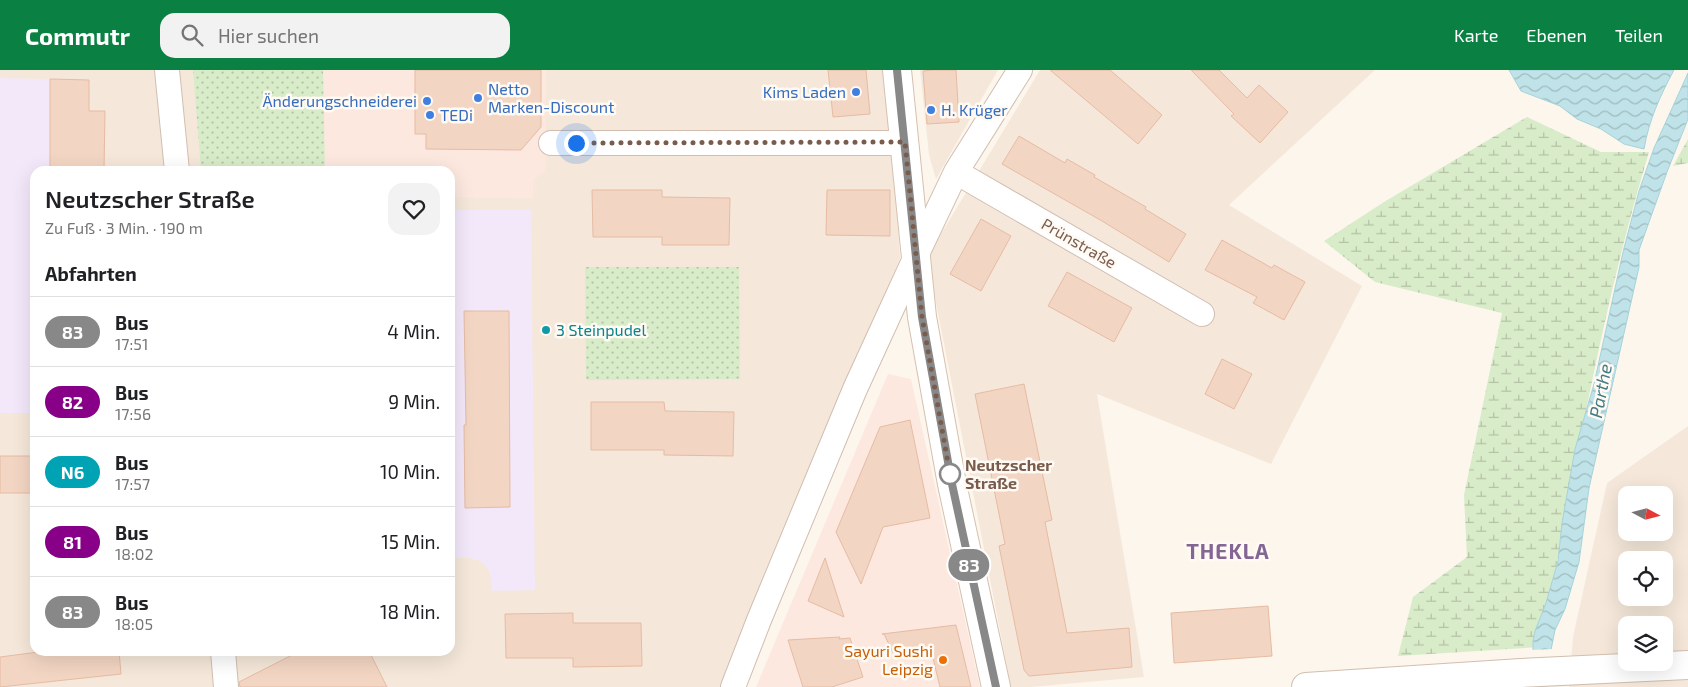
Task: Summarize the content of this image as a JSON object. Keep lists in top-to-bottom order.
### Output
{
  "streets": {
    "street": ["Prünstraße"]
  },
  "districts": ["THEKLA"],
  "water": ["Parthe"],
  "places": [
    "Kims Laden",
    "Netto Marken-Discount",
    "Änderungschneiderei",
    "H. Krüger",
    "TEDi",
    "3 Steinpudel",
    "Neutzscher Straße",
    "Sayuri Sushi Leipzig"
  ],
  "lines": ["bus line 83"],
  "north": "right",
  "page": {
    "header": "Commutr",
    "search": "Hier suchen",
    "nav": ["Karte", "Ebenen", "Teilen"],
    "on_map": "83",
    "heading": [
      ["Neutzscher Straße", "Zu Fuß · 3 Min. · 190 m"],
      "Abfahrten"
    ],
    "list": [
      {
        "mark": "83",
        "name": "Bus",
        "note": "17:51",
        "value": "4 Min."
      },
      {
        "mark": "82",
        "name": "Bus",
        "note": "17:56",
        "value": "9 Min."
      },
      {
        "mark": "N6",
        "name": "Bus",
        "note": "17:57",
        "value": "10 Min."
      },
      {
        "mark": "81",
        "name": "Bus",
        "note": "18:02",
        "value": "15 Min."
      },
      {
        "mark": "83",
        "name": "Bus",
        "note": "18:05",
        "value": "18 Min."
      }
    ]
  }
}
